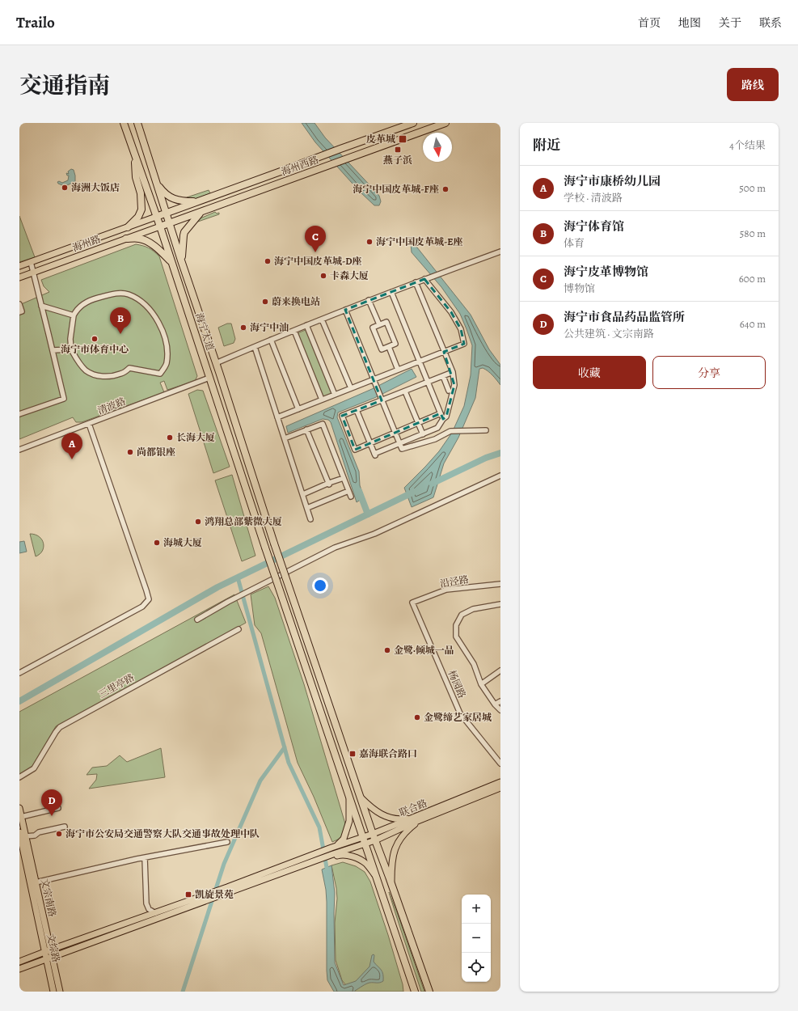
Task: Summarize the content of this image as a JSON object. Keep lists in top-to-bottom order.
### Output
{
  "streets": {
    "highway": ["海州西路", "海宁大道"],
    "main road": [
      "海州路",
      "联合路",
      "文宗南路",
      "文综路"
    ],
    "street": [
      "清波路",
      "沿泾路",
      "杨园路",
      "三里亭路"
    ]
  },
  "crossings": [
    ["海州西路", "海州路"],
    ["海州西路", "海宁大道"],
    ["海州路", "海宁大道"],
    ["海宁大道", "清波路"],
    ["沿泾路", "杨园路"],
    ["文宗南路", "文综路"]
  ],
  "places": {
    "transit": [
      "皮革城",
      "燕子浜",
      "嘉海联合路口",
      "凯旋景苑"
    ],
    "other": [
      "海洲大饭店",
      "海宁中国皮革城-F座",
      "海宁中国皮革城-E座",
      "海宁中国皮革城-D座",
      "卡森大厦",
      "蔚来换电站",
      "海宁中油",
      "海宁市体育中心",
      "长海大厦",
      "尚都银座",
      "鸿翔总部紫微大厦",
      "海城大厦",
      "金鹭·倾城一品",
      "金鹭缔艺家居城",
      "海宁市公安局交通警察大队交通事故处理中队"
    ]
  },
  "north": "bottom",
  "page": {
    "header": "Trailo",
    "nav": [
      "首页",
      "地图",
      "关于",
      "联系"
    ],
    "title": "交通指南",
    "buttons": [
      "路线",
      ["收藏", "分享"]
    ],
    "heading": ["附近", "4个结果"],
    "list": [
      {
        "mark": "A",
        "name": "海宁市康桥幼儿园",
        "note": "学校 · 清波路",
        "value": "500 m"
      },
      {
        "mark": "B",
        "name": "海宁体育馆",
        "note": "体育",
        "value": "580 m"
      },
      {
        "mark": "C",
        "name": "海宁皮革博物馆",
        "note": "博物馆",
        "value": "600 m"
      },
      {
        "mark": "D",
        "name": "海宁市食品药品监管所",
        "note": "公共建筑 · 文宗南路",
        "value": "640 m"
      }
    ],
    "pins": [
      "C",
      "B",
      "A",
      "D"
    ],
    "map_buttons": ["+", "−"]
  }
}
